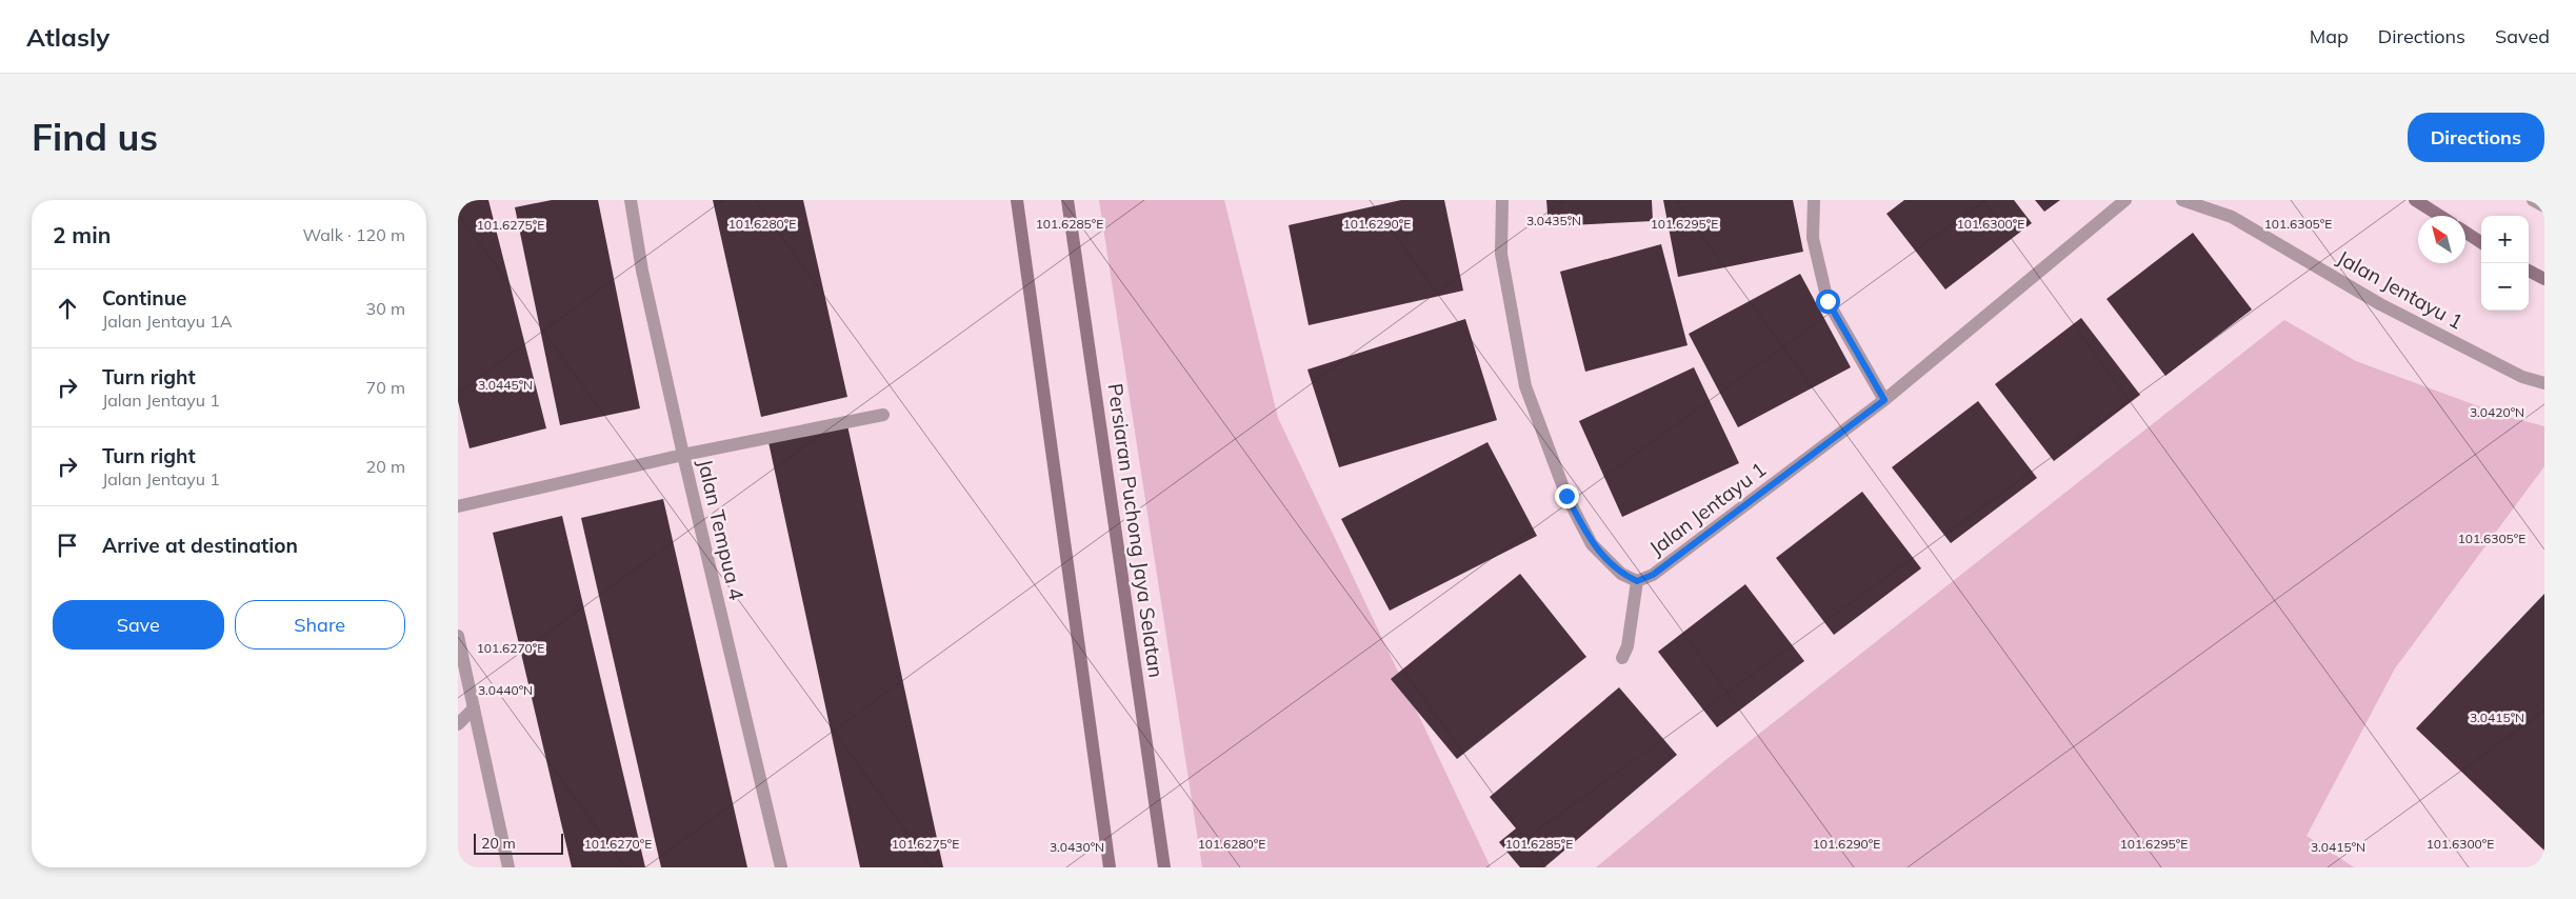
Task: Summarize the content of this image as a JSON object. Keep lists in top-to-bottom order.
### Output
{
  "streets": {
    "main road": ["Persiaran Puchong Jaya Selatan"],
    "street": ["Jalan Jentayu 1", "Jalan Tempua 4"]
  },
  "scale_bar": "20 m",
  "north": "top left",
  "page": {
    "header": "Atlasly",
    "nav": ["Map", "Directions", "Saved"],
    "buttons": [
      "Directions",
      ["Save", "Share"]
    ],
    "title": "Find us",
    "heading": ["2 min", "Walk · 120 m"],
    "map_buttons": ["+", "−"],
    "list": [
      ["Continue", "Jalan Jentayu 1A", "30 m"],
      ["Turn right", "Jalan Jentayu 1", "70 m"],
      ["Turn right", "Jalan Jentayu 1", "20 m"],
      "Arrive at destination"
    ],
    "scale": "20 m"
  },
  "coordinates": [
    "3.0435°N",
    "101.6280°E",
    "101.6285°E",
    "101.6290°E",
    "101.6295°E",
    "101.6300°E",
    "101.6305°E",
    "101.6275°E",
    "3.0445°N",
    "3.0420°N",
    "101.6270°E",
    "3.0440°N",
    "3.0415°N",
    "3.0430°N"
  ]
}
